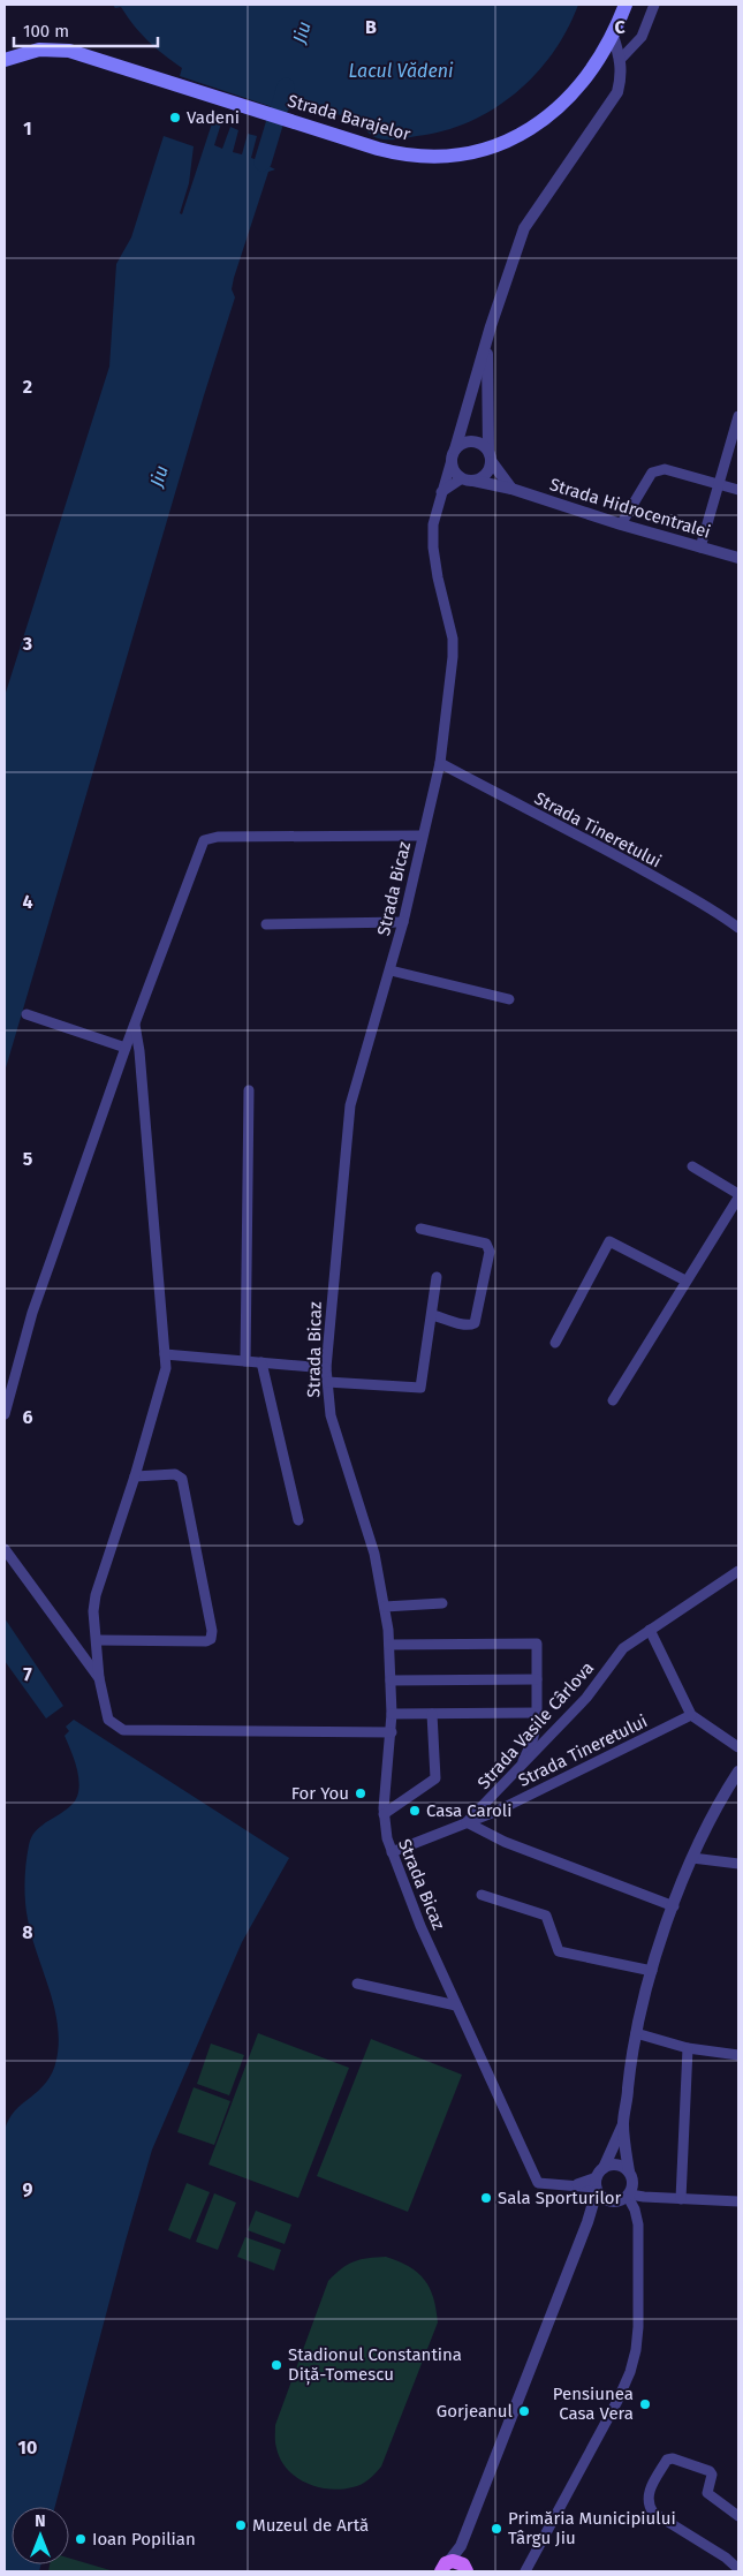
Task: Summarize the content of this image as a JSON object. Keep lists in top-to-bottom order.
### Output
{
  "streets": {
    "main road": ["Strada Barajelor"],
    "street": [
      "Strada Hidrocentralei",
      "Strada Tineretului",
      "Strada Bicaz",
      "Strada Vasile Cârlova"
    ]
  },
  "crossings": [
    ["Strada Hidrocentralei", "Strada Bicaz"],
    ["Strada Tineretului", "Strada Bicaz"],
    ["Strada Tineretului", "Strada Vasile Cârlova"]
  ],
  "water": ["Jiu", "Lacul Vădeni"],
  "places": [
    "Vadeni",
    "For You",
    "Casa Caroli",
    "Sala Sporturilor",
    "Stadionul Constantina Diță-Tomescu",
    "Pensiunea Casa Vera",
    "Gorjeanul",
    "Muzeul de Artă",
    "Primăria Municipiului Târgu Jiu",
    "Ioan Popilian"
  ],
  "scale_bar": "100 m",
  "north": "top",
  "grid": {
    "columns": ["B", "C"],
    "rows": [
      "1",
      "2",
      "3",
      "4",
      "5",
      "6",
      "7",
      "8",
      "9",
      "10"
    ]
  }
}
